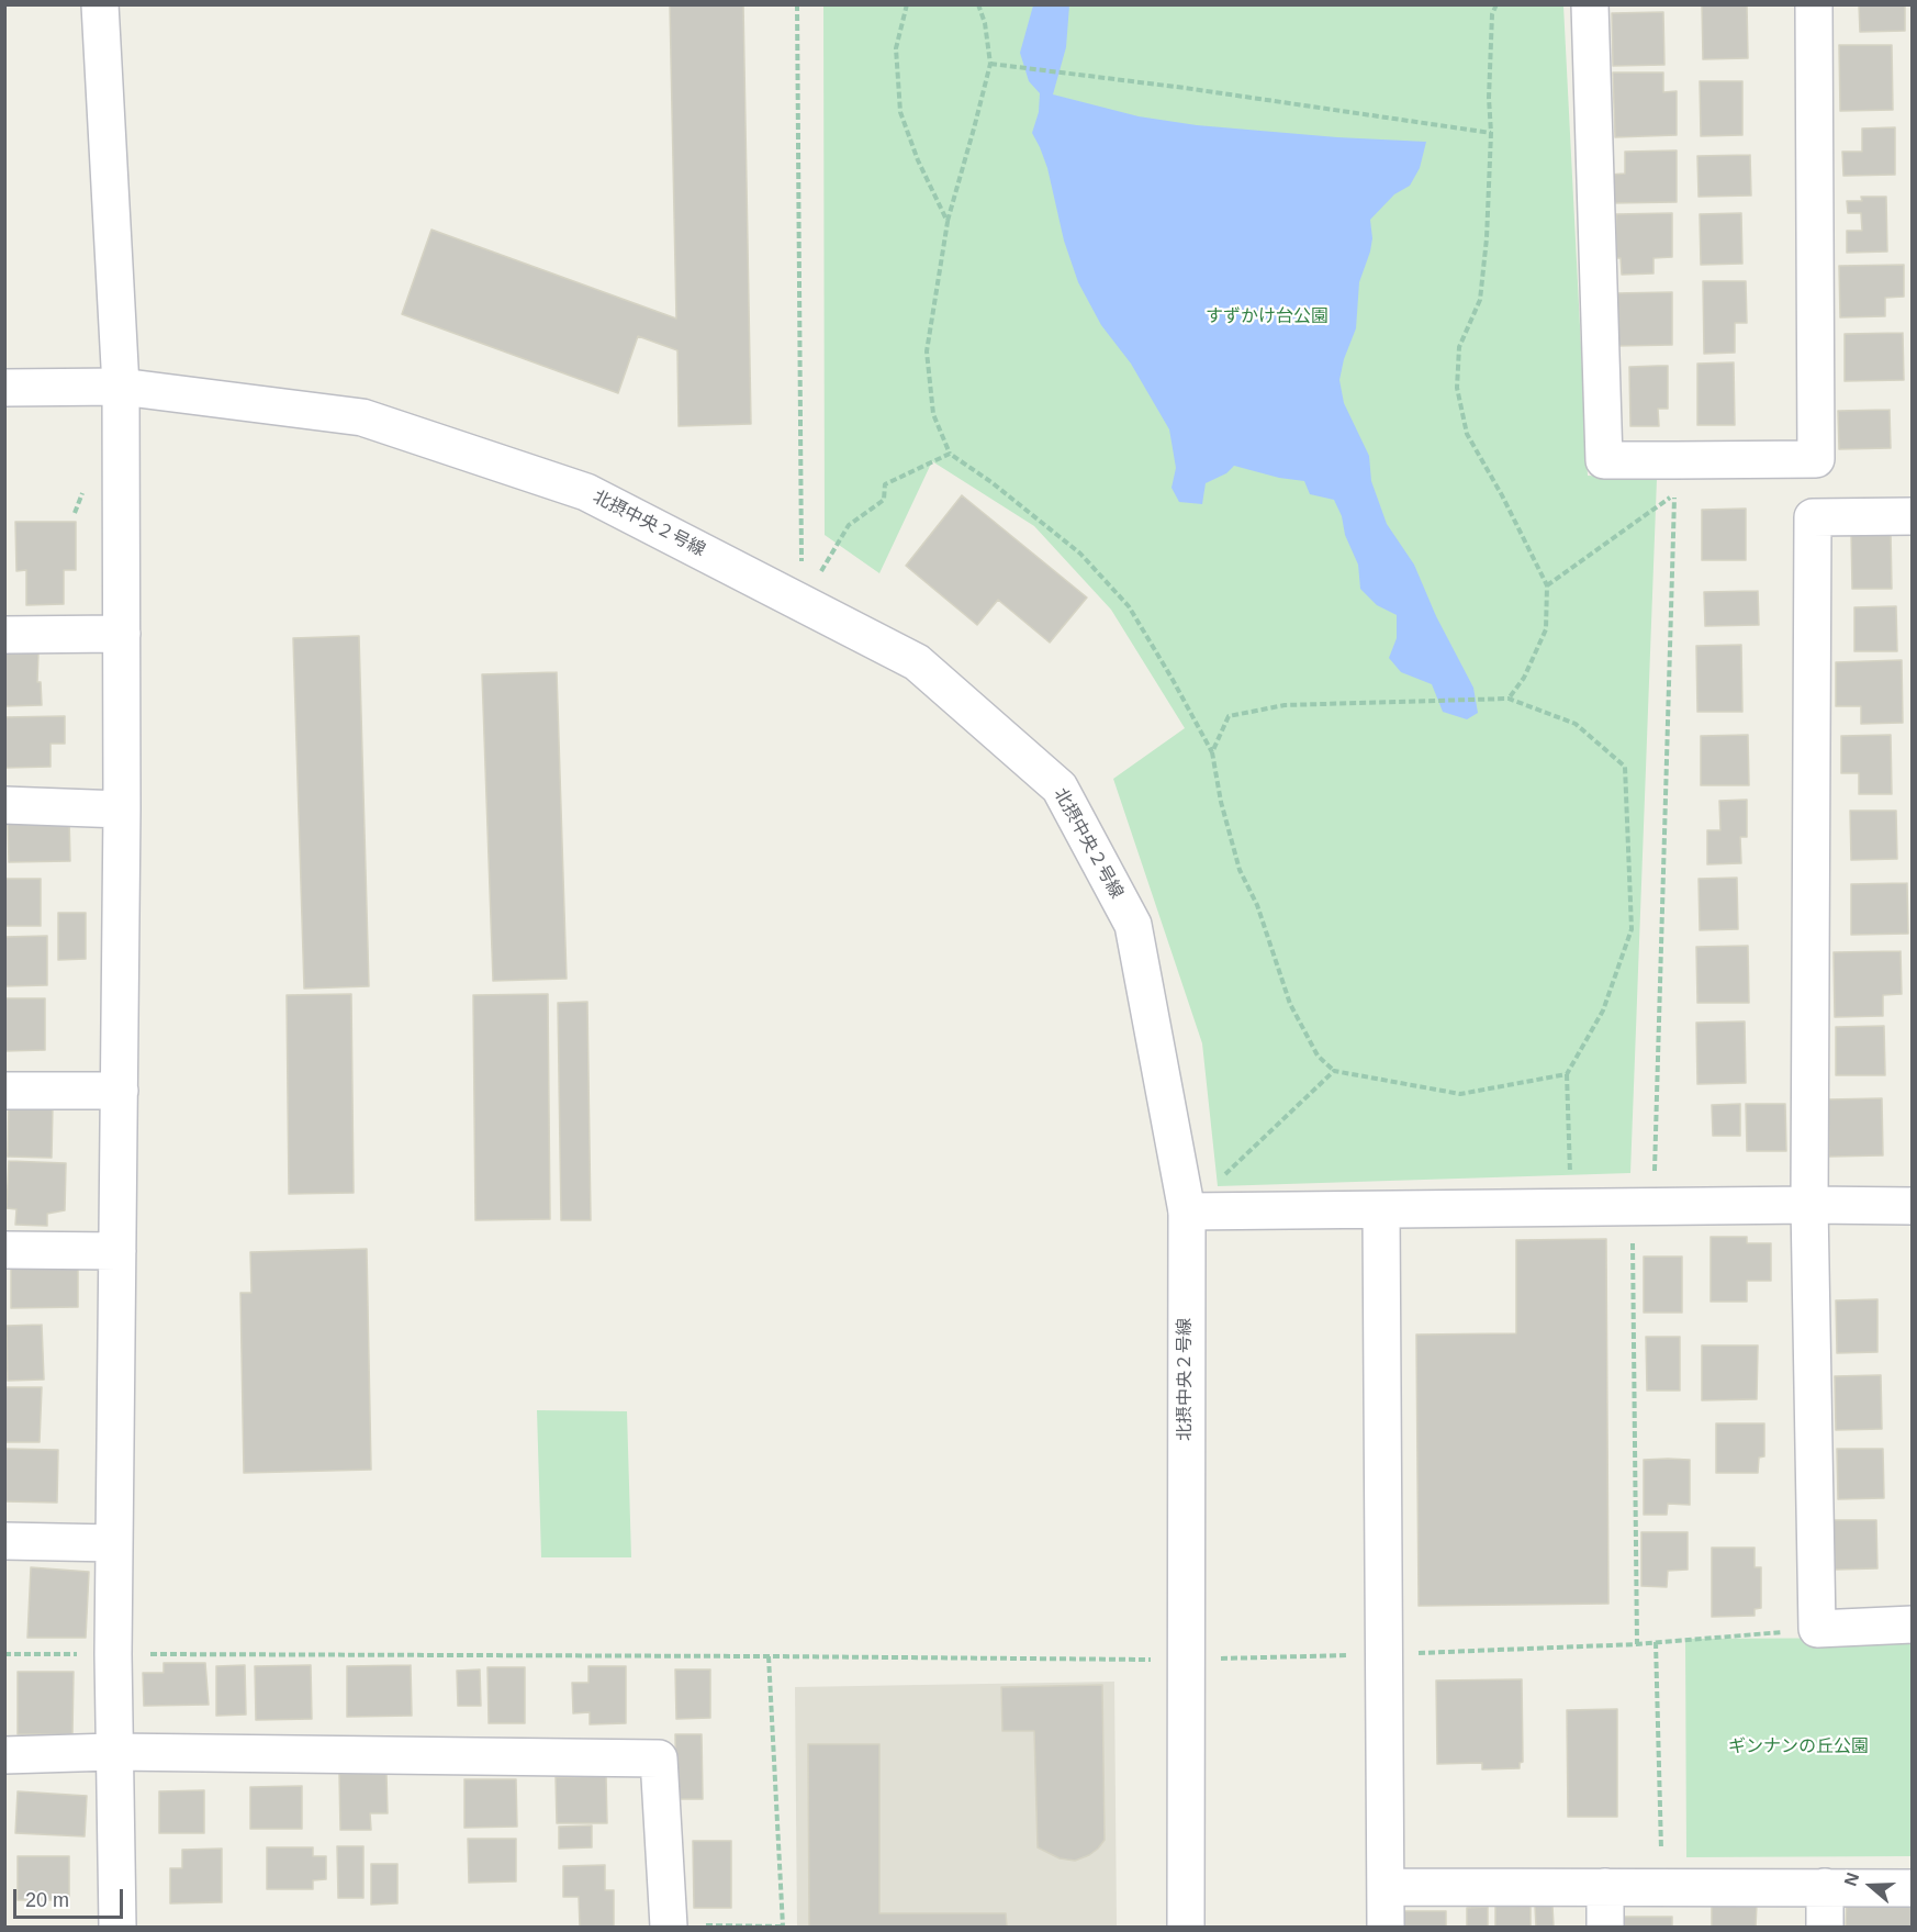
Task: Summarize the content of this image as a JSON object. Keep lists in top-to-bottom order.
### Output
{
  "streets": {
    "street": ["北摂中央２号線"]
  },
  "parks": ["すずかけ台公園", "ギンナンの丘公園"],
  "scale_bar": "20 m",
  "north": "left"
}
